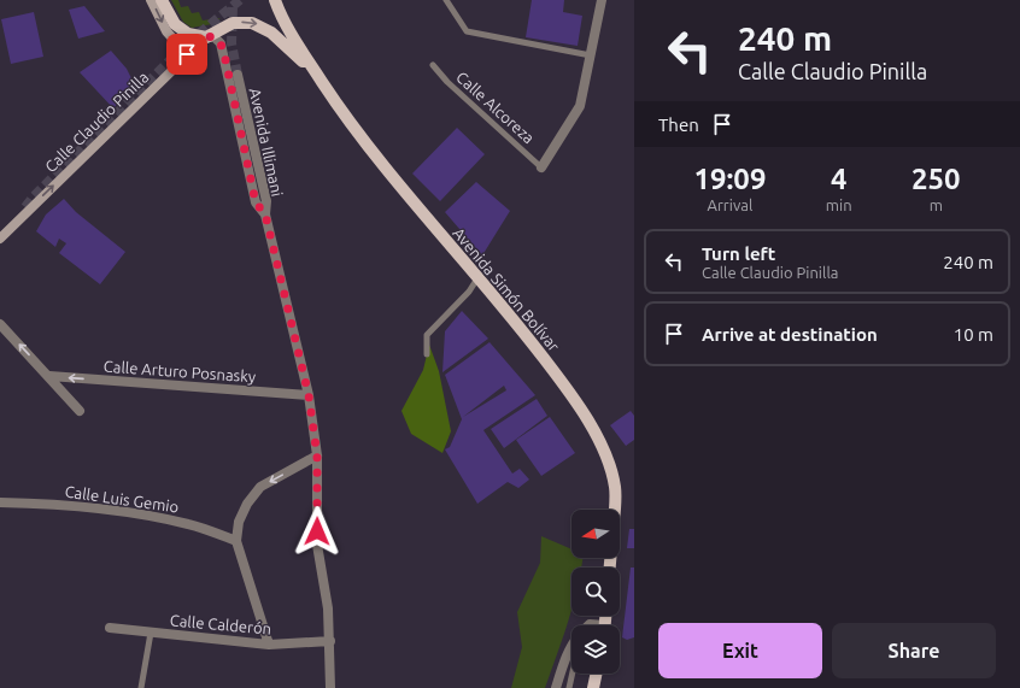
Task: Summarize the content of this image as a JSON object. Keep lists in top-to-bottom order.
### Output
{
  "streets": {
    "main road": ["Calle Claudio Pinilla", "Avenida Simón Bolívar"],
    "street": [
      "Avenida Illimani",
      "Calle Arturo Posnasky",
      "Calle Luis Gemio",
      "Calle Calderón"
    ],
    "lane": ["Calle Alcoreza"]
  },
  "crossings": [
    ["Calle Claudio Pinilla", "Avenida Illimani"],
    ["Calle Claudio Pinilla", "Avenida Simón Bolívar"],
    ["Avenida Illimani", "Calle Arturo Posnasky"],
    ["Avenida Illimani", "Calle Calderón"]
  ],
  "one_way": ["Calle Claudio Pinilla", "Calle Arturo Posnasky"],
  "north": "left",
  "page": {
    "turn": ["240 m", "Calle Claudio Pinilla"],
    "then": "Then",
    "eta": [
      "19:09",
      "Arrival",
      "4",
      "min",
      "250",
      "m"
    ],
    "list": [
      {
        "name": "Turn left",
        "note": "Calle Claudio Pinilla",
        "value": "240 m"
      },
      {
        "name": "Arrive at destination",
        "value": "10 m"
      }
    ],
    "buttons": ["Exit", "Share"]
  }
}
